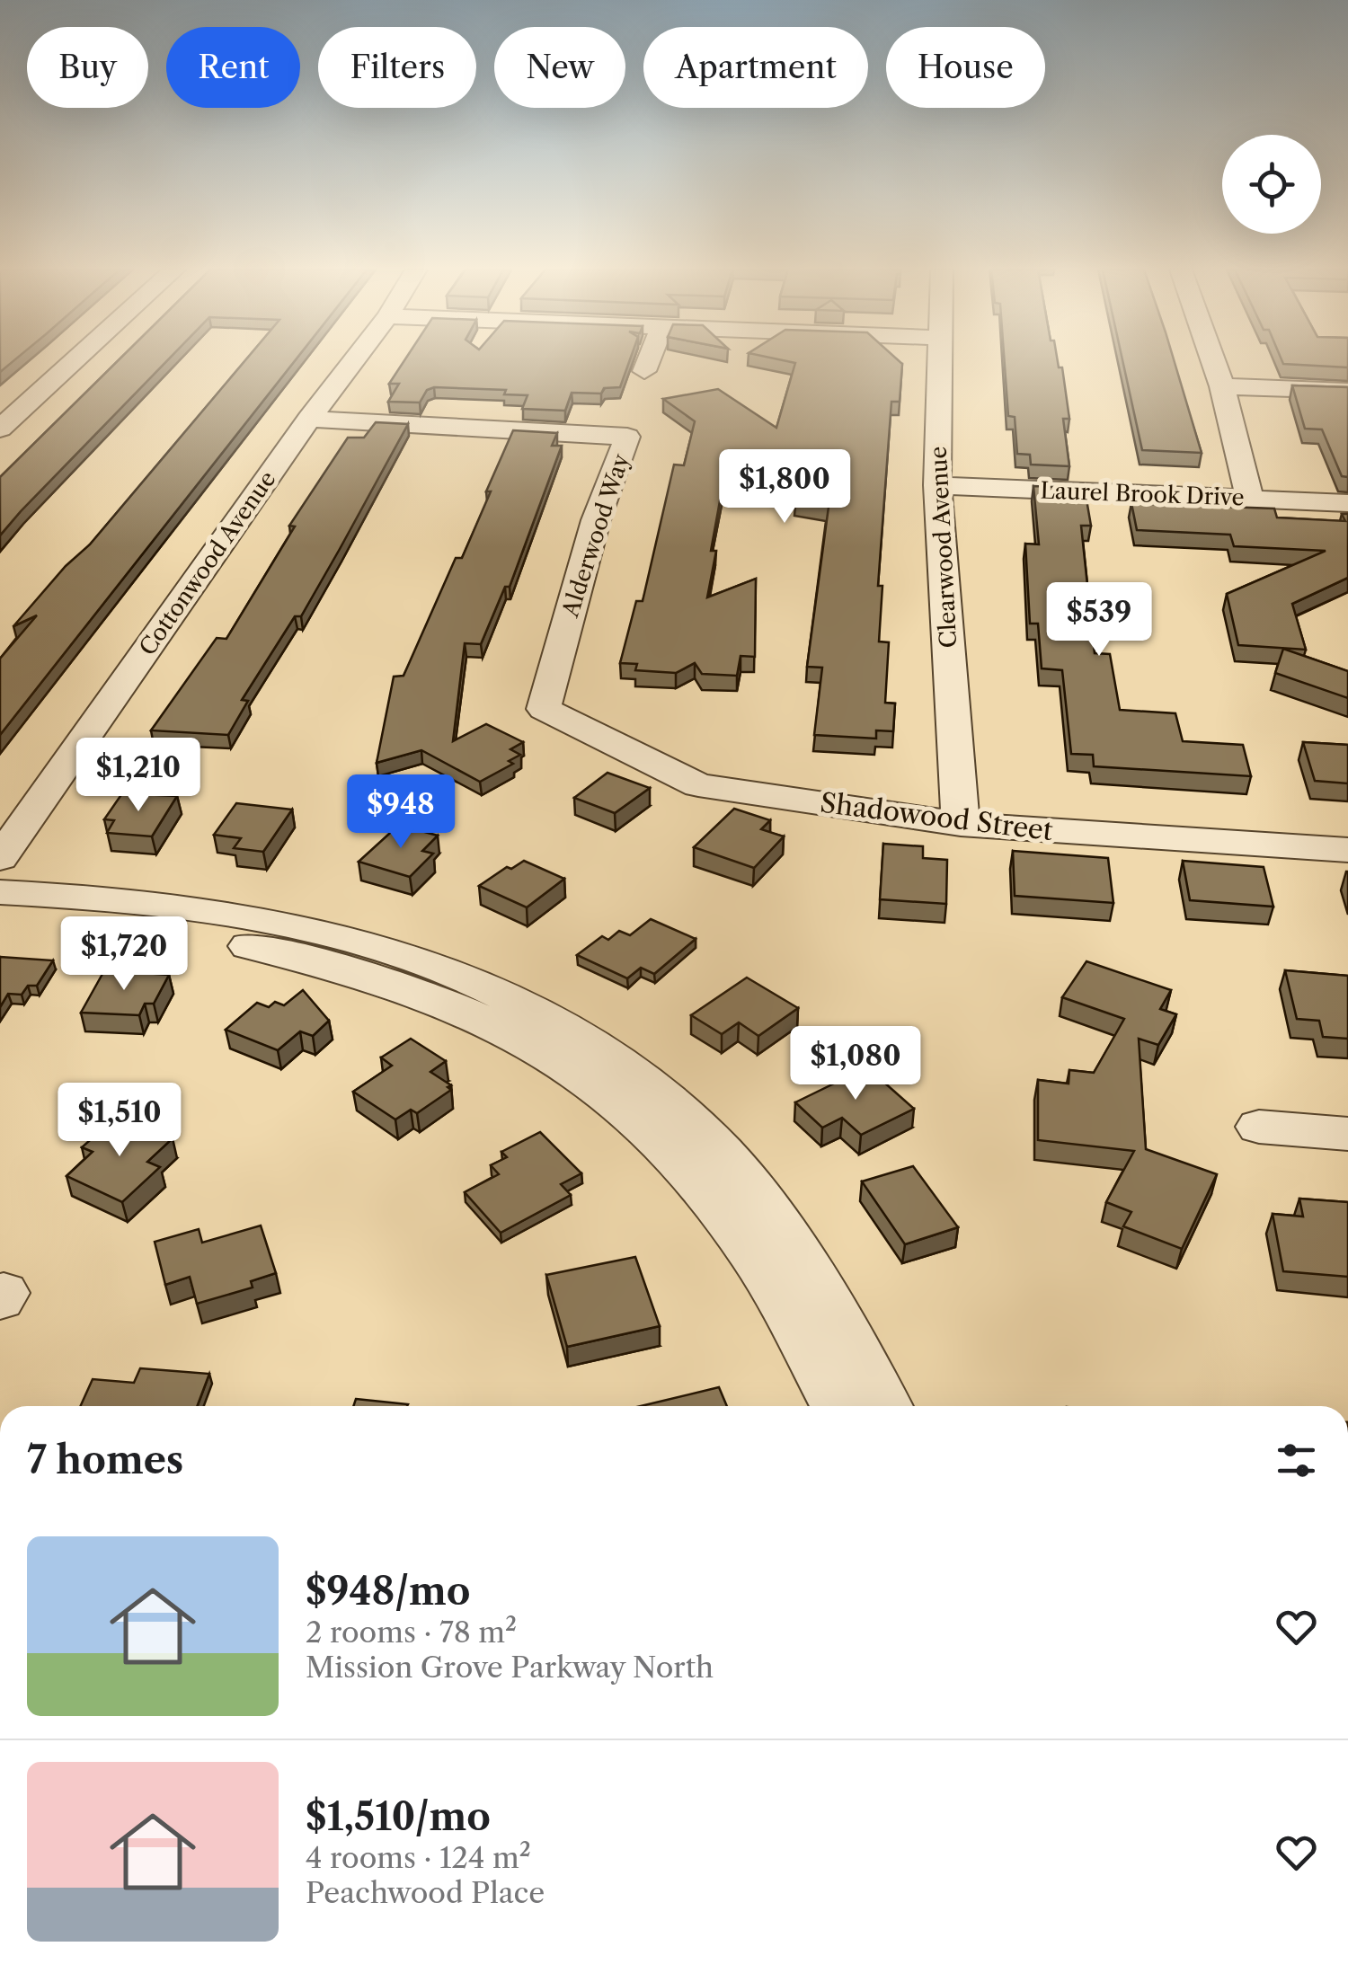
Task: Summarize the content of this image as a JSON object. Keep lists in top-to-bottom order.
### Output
{
  "streets": {
    "street": [
      "Laurel Brook Drive",
      "Alderwood Way",
      "Clearwood Avenue",
      "Cottonwood Avenue",
      "Shadowood Street"
    ]
  },
  "crossings": [
    ["Laurel Brook Drive", "Clearwood Avenue"],
    ["Alderwood Way", "Cottonwood Avenue"],
    ["Alderwood Way", "Shadowood Street"],
    ["Clearwood Avenue", "Shadowood Street"]
  ],
  "page": {
    "chip": [
      "Buy",
      "Rent",
      "Filters",
      "New",
      "Apartment",
      "House"
    ],
    "price": [
      "$1,800",
      "$539",
      "$1,210",
      "$948",
      "$1,720",
      "$1,080",
      "$1,510"
    ],
    "heading": "7 homes",
    "list": [
      {
        "name": "$948/mo",
        "note": "2 rooms · 78 m² · Mission Grove Parkway North"
      },
      {
        "name": "$1,510/mo",
        "note": "4 rooms · 124 m² · Peachwood Place"
      }
    ]
  }
}
